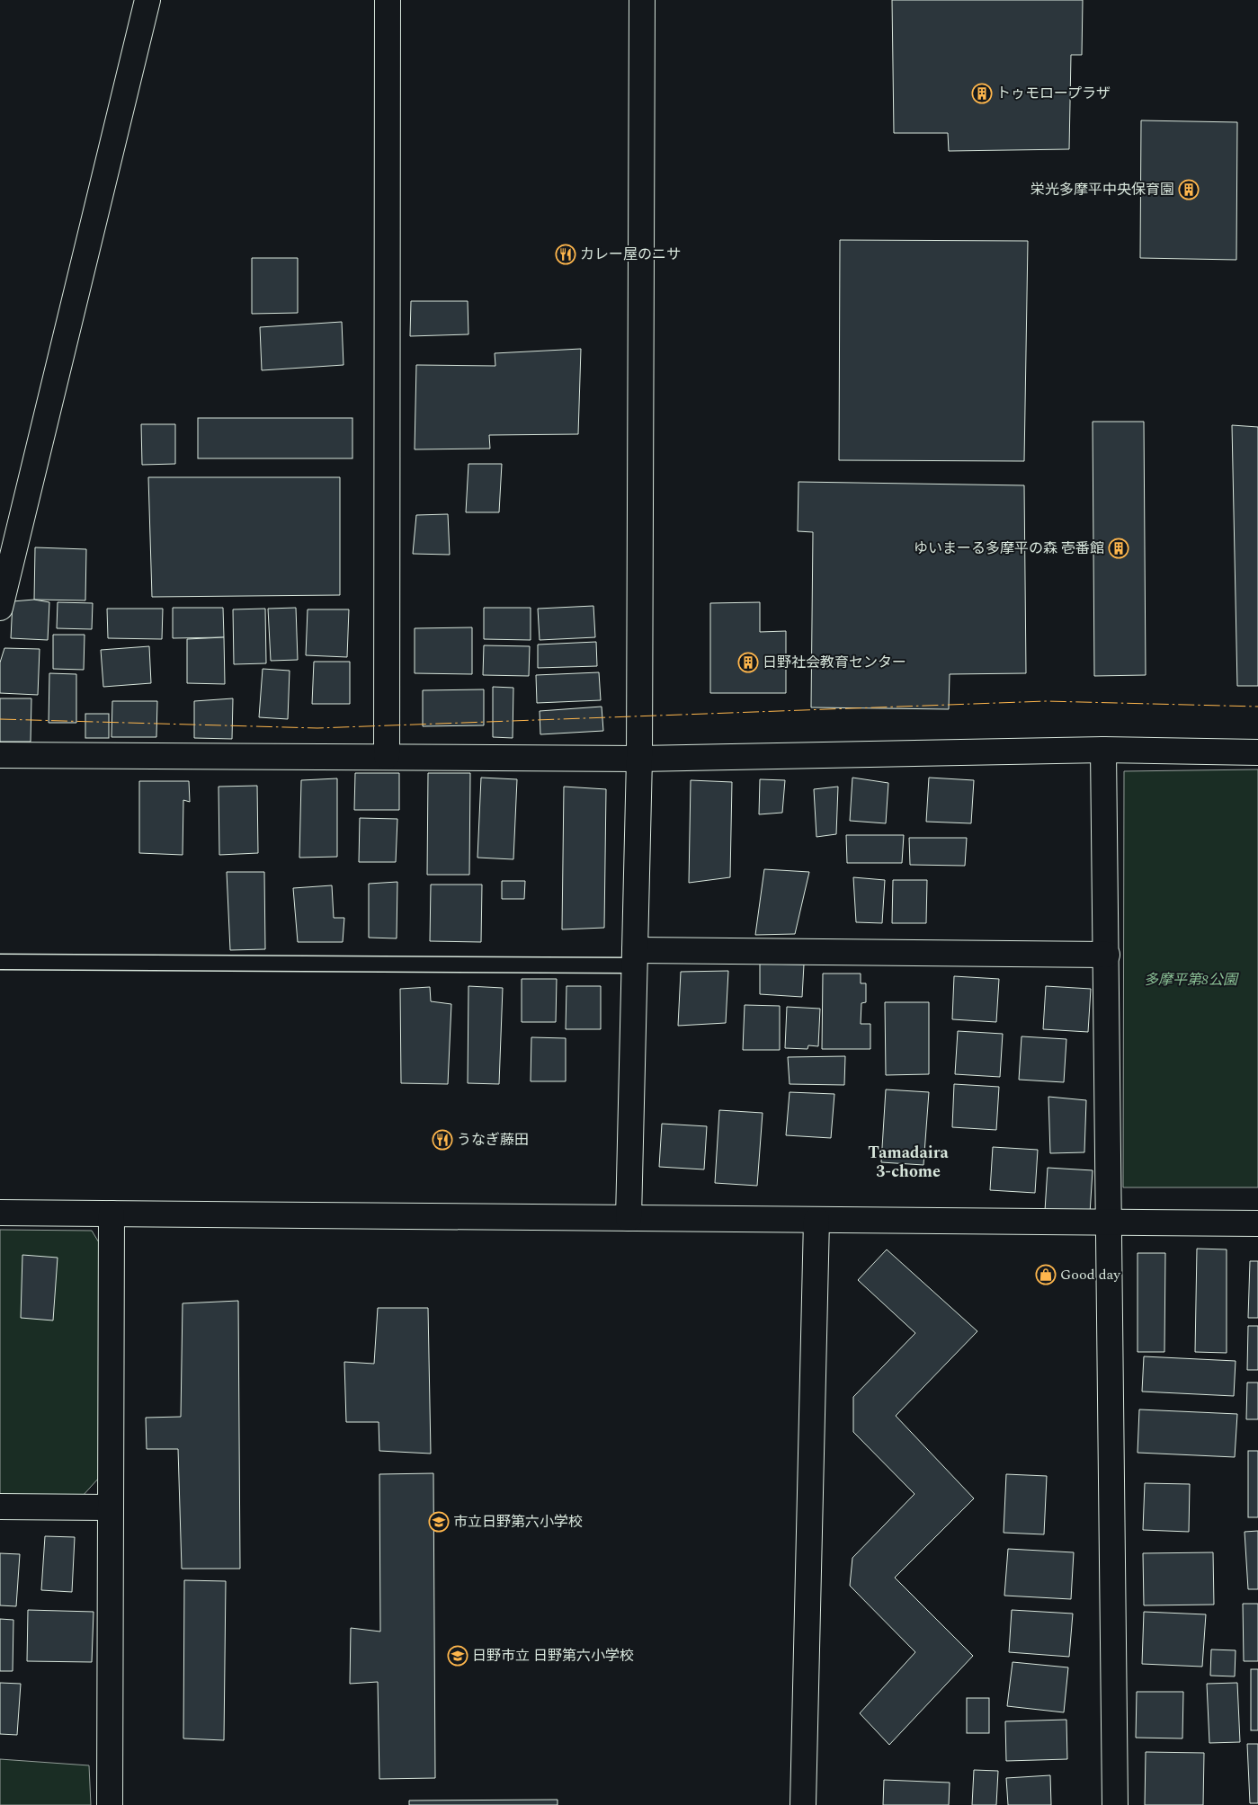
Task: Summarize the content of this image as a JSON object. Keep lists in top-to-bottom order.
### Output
{
  "districts": ["Tamadaira 3-chome"],
  "parks": ["多摩平第8公園"],
  "places": {
    "building": [
      "トゥモロープラザ",
      "栄光多摩平中央保育園",
      "ゆいまーる多摩平の森 壱番館",
      "日野社会教育センター"
    ],
    "restaurant": ["カレー屋のニサ", "うなぎ藤田"],
    "shop": ["Good day"],
    "school or university": ["市立日野第六小学校", "日野市立 日野第六小学校"]
  }
}
